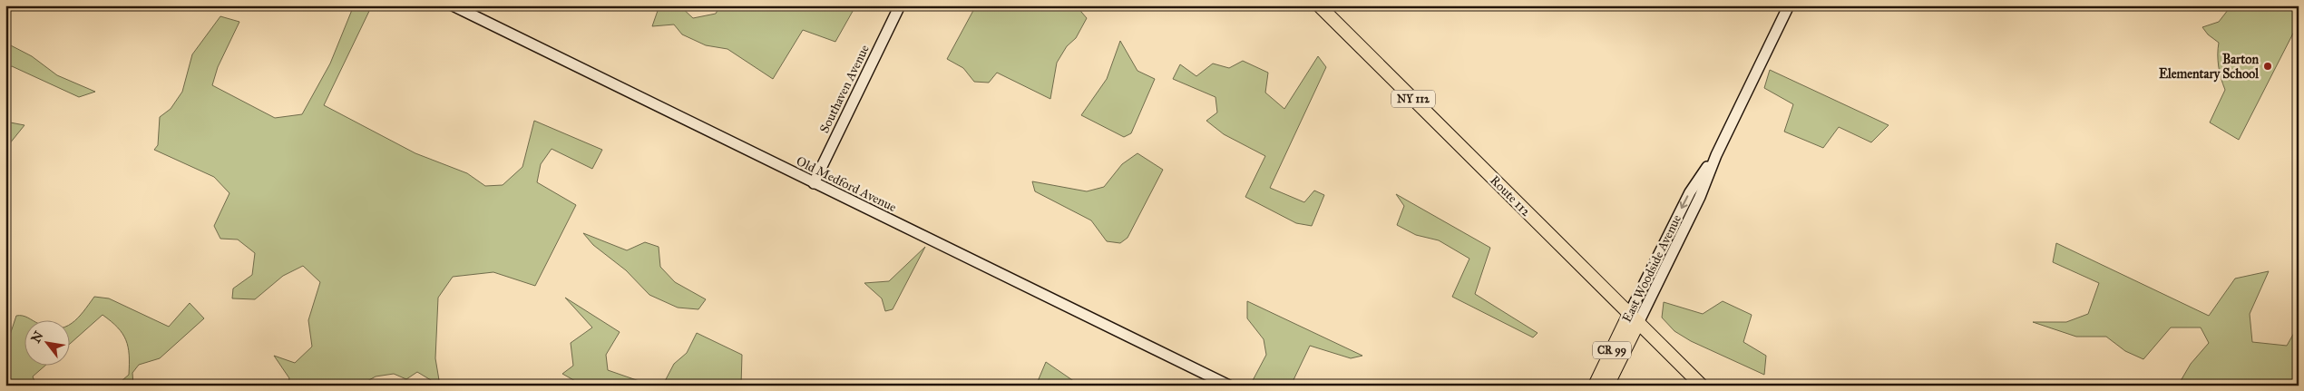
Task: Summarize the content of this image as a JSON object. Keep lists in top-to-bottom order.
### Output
{
  "streets": {
    "main road": [
      "NY 112",
      "Route 112",
      "East Woodside Avenue",
      "CR 99"
    ],
    "street": ["Southaven Avenue", "Old Medford Avenue"]
  },
  "crossings": [
    ["Southaven Avenue", "Old Medford Avenue"],
    ["Route 112", "East Woodside Avenue"]
  ],
  "places": ["Barton Elementary School"],
  "north": "top left"
}
